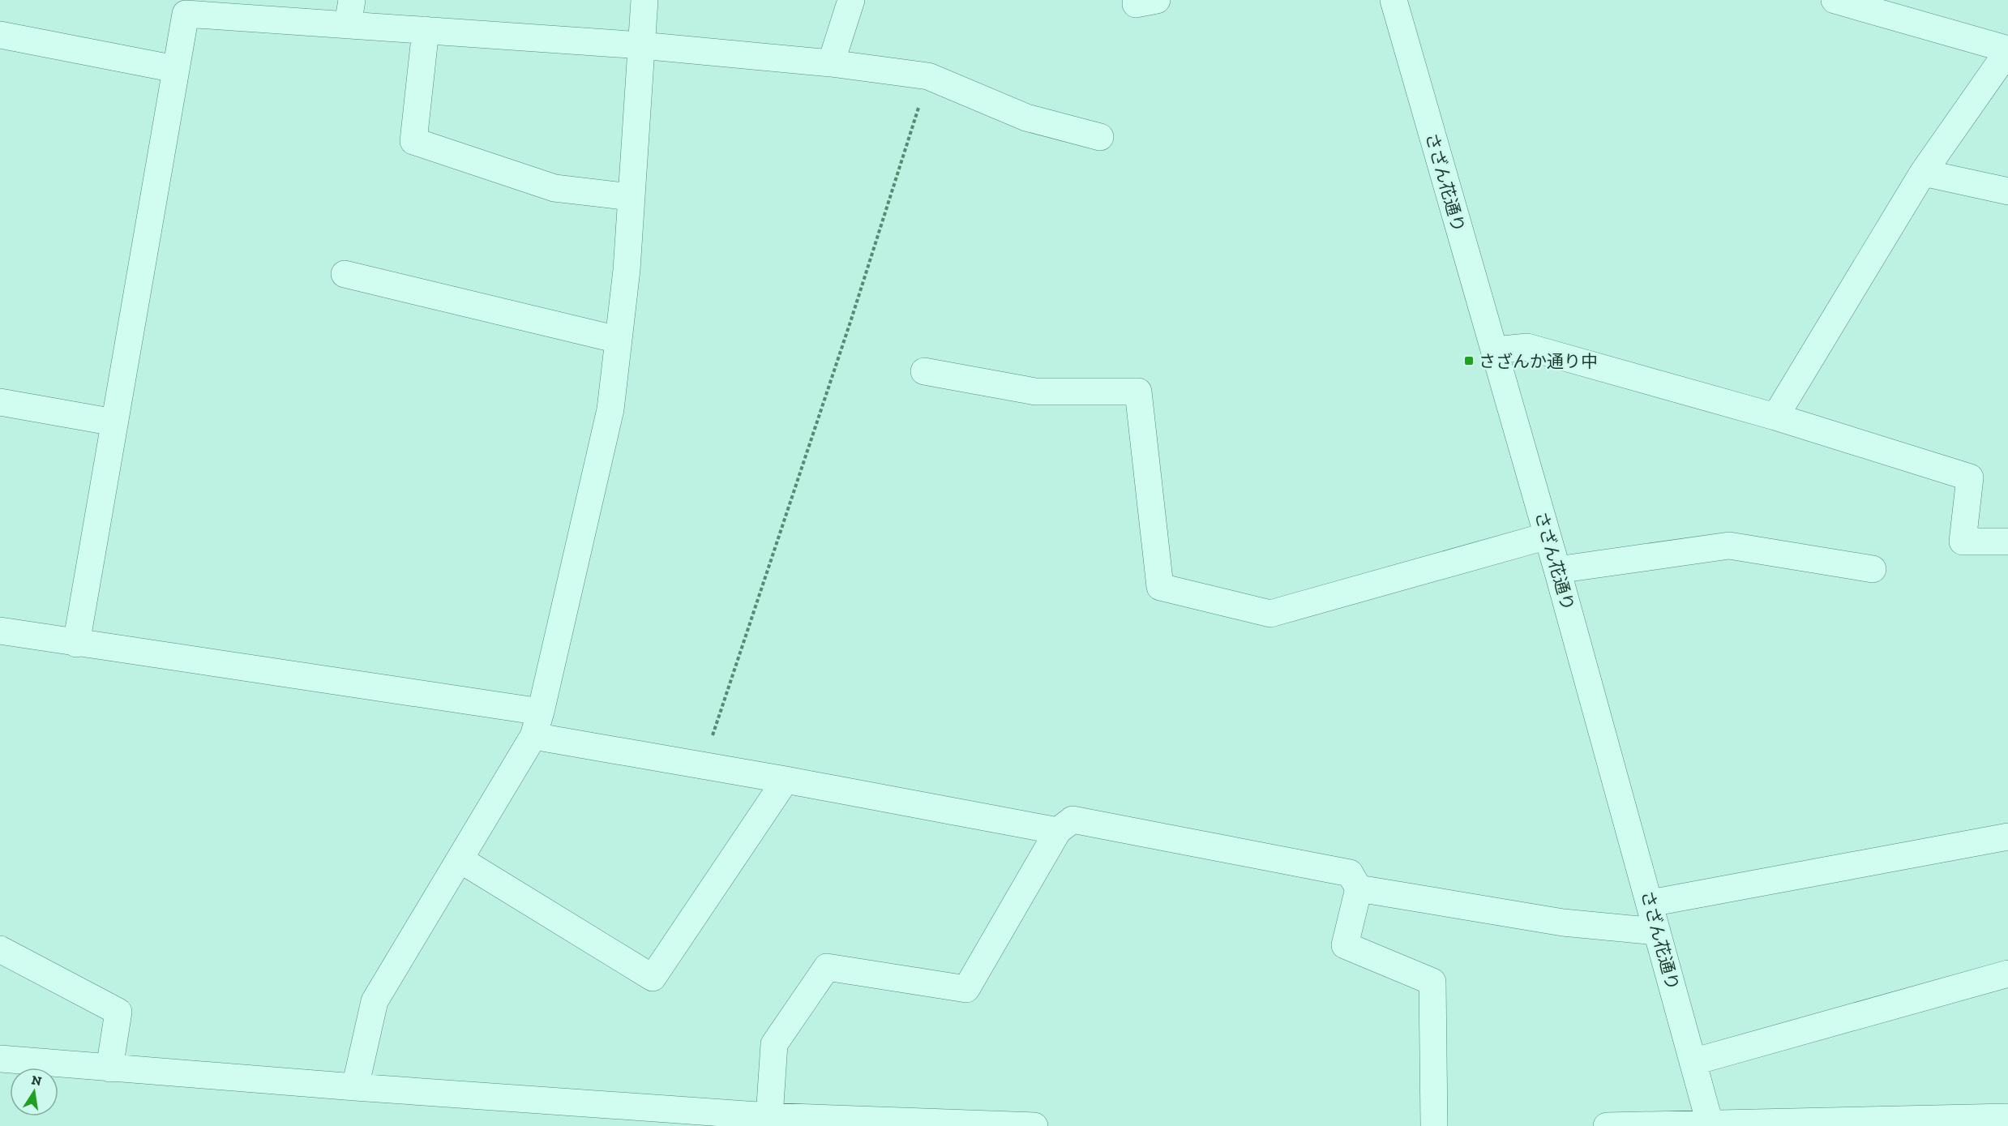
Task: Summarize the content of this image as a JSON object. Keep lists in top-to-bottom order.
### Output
{
  "streets": {
    "street": ["さざん花通り"]
  },
  "places": {
    "transit": ["さざんか通り中"]
  },
  "north": "top"
}
